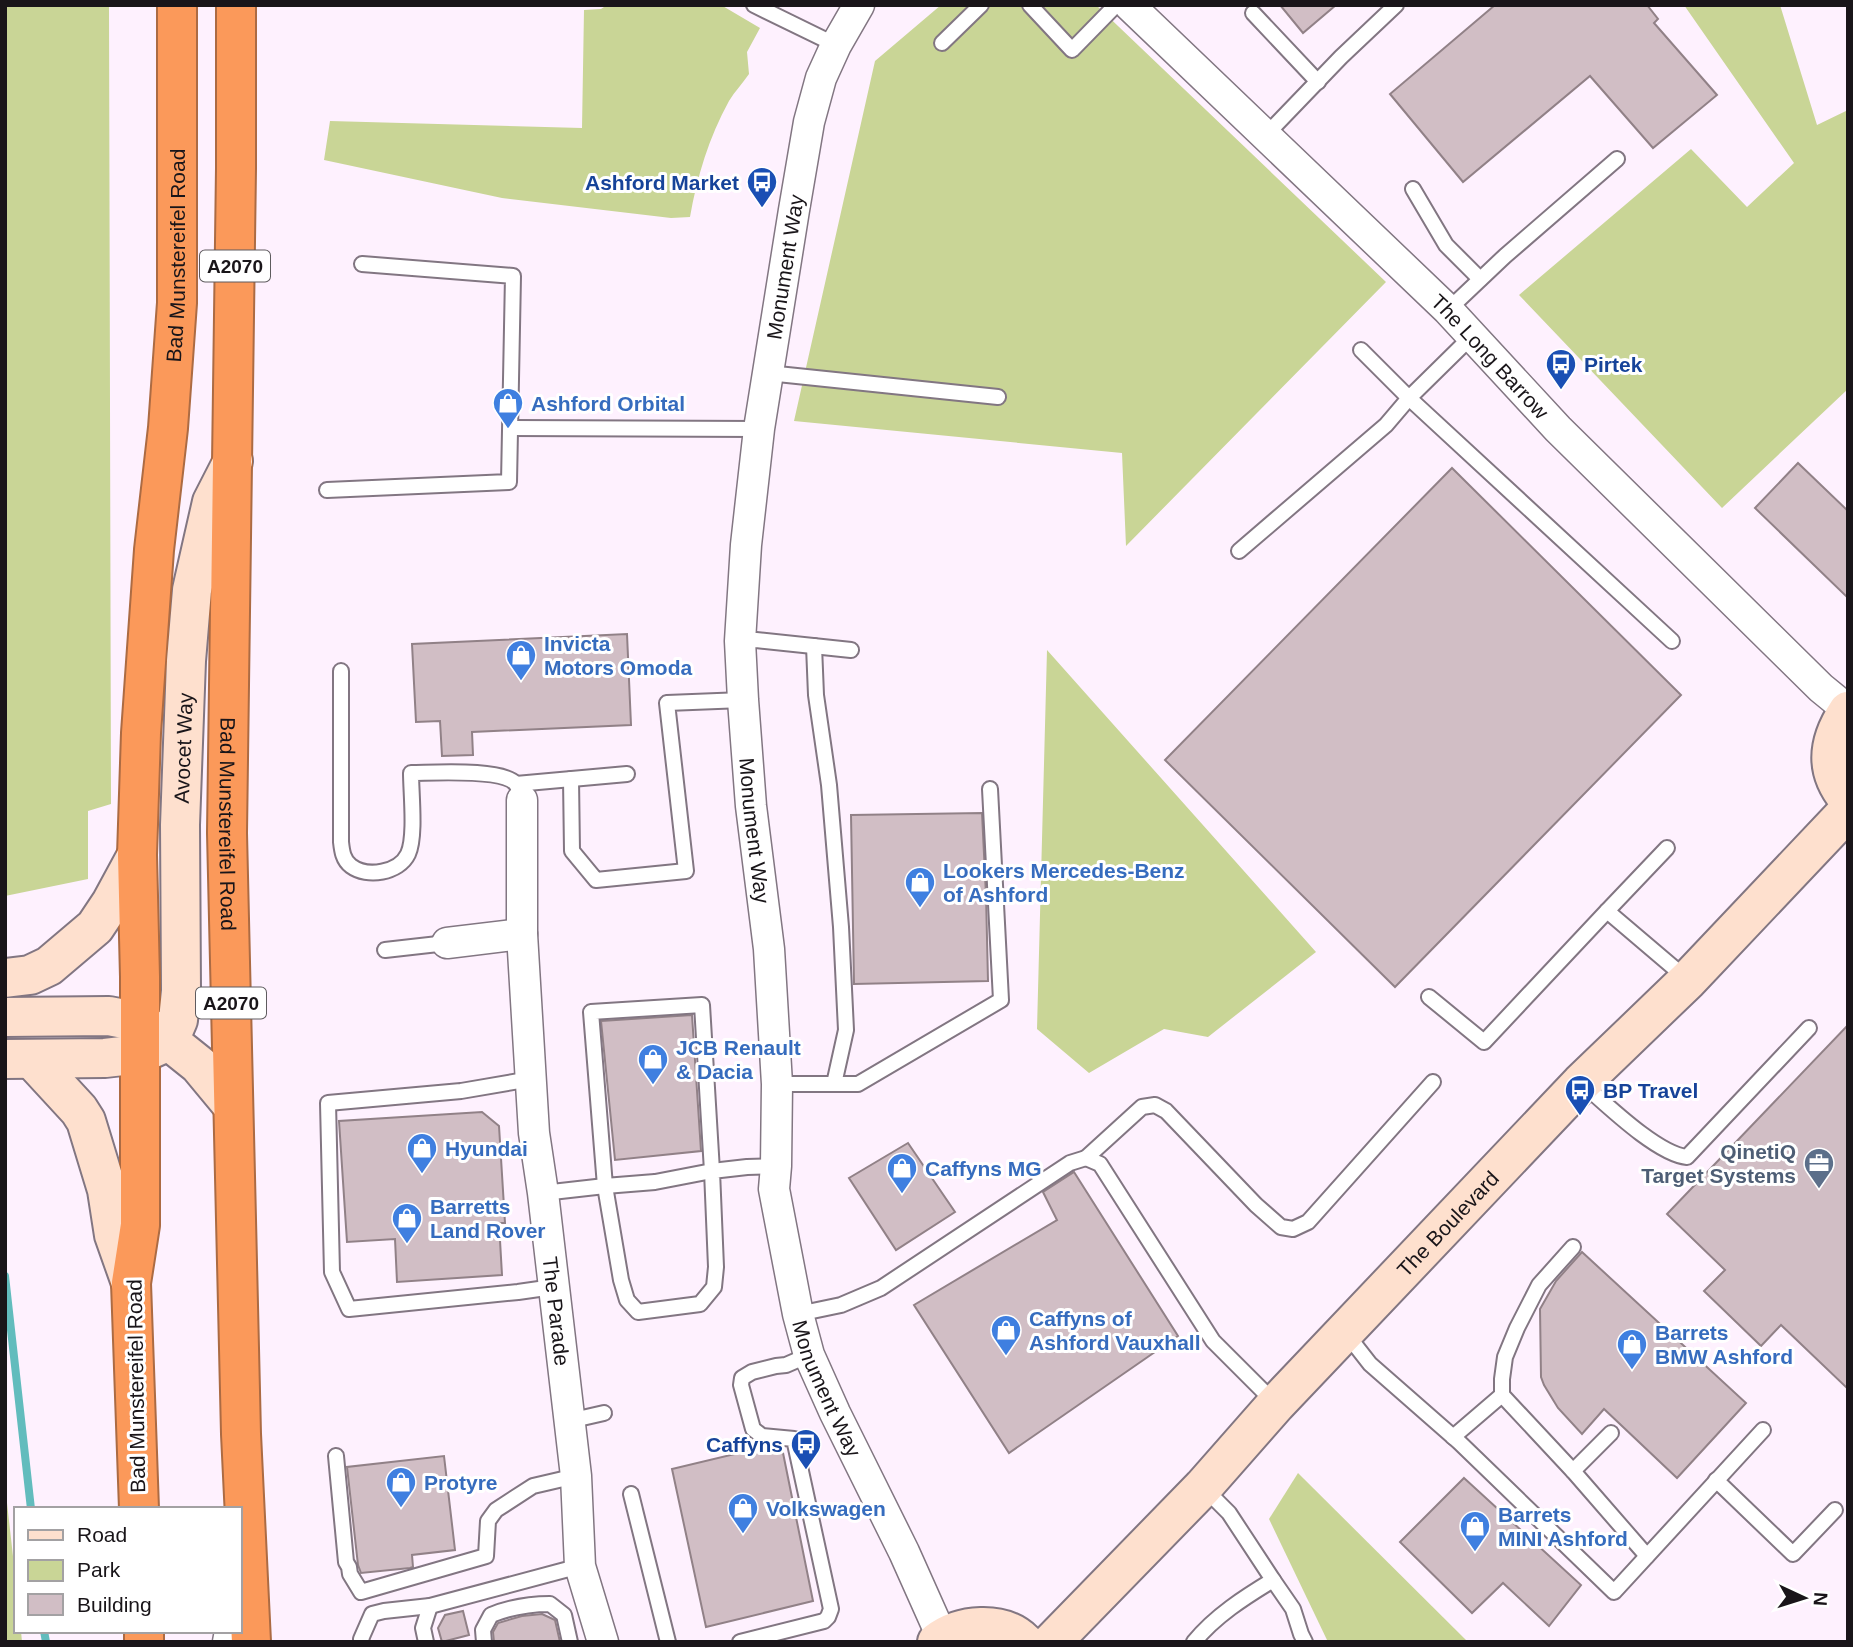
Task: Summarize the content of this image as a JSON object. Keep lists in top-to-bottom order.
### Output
{
  "streets": {
    "highway": ["Bad Munstereifel Road", "A2070"],
    "street": [
      "Monument Way",
      "The Long Barrow",
      "Avocet Way",
      "The Boulevard",
      "The Parade"
    ]
  },
  "crossings": [
    ["Bad Munstereifel Road", "Avocet Way"]
  ],
  "places": {
    "bus stop": [
      "Ashford Market",
      "Pirtek",
      "BP Travel",
      "Caffyns"
    ],
    "shop": [
      "Ashford Orbital",
      "Invicta Motors Omoda",
      "Lookers Mercedes-Benz of Ashford",
      "JCB Renault & Dacia",
      "Hyundai",
      "Caffyns MG",
      "Barretts Land Rover",
      "Caffyns of Ashford Vauxhall",
      "Barrets BMW Ashford",
      "Protyre",
      "Volkswagen",
      "Barrets MINI Ashford"
    ],
    "office": ["QinetiQ Target Systems"]
  },
  "legend": ["Road", "Park", "Building"],
  "north": "right"
}
